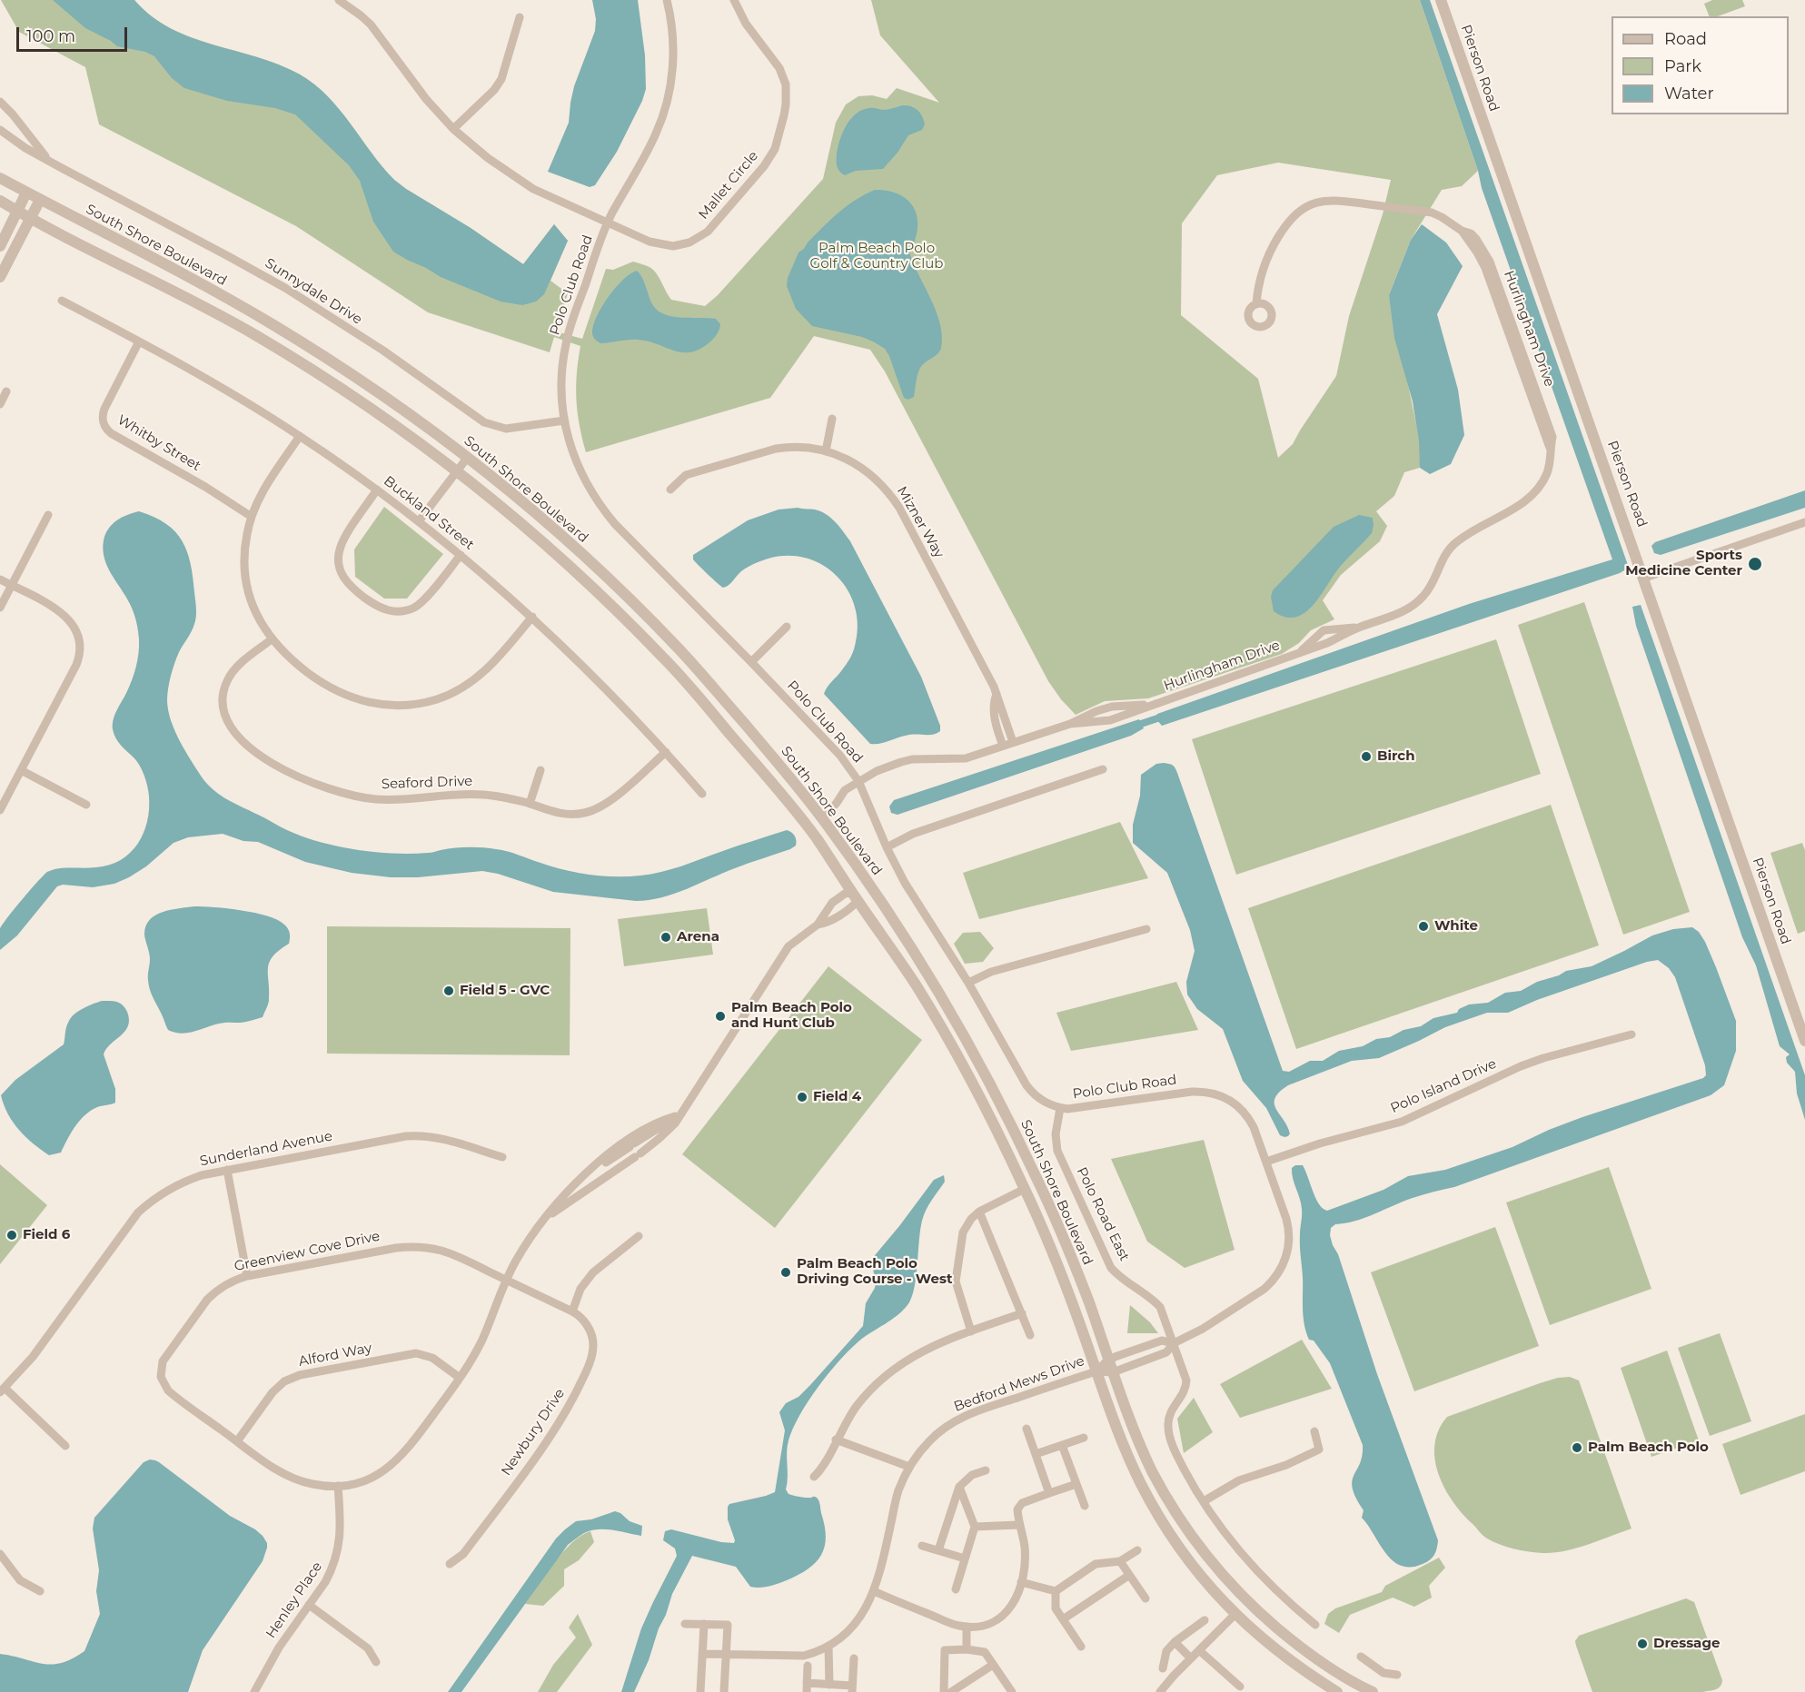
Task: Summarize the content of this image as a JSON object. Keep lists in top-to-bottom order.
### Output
{
  "streets": {
    "street": [
      "Pierson Road",
      "Mallet Circle",
      "South Shore Boulevard",
      "Polo Club Road",
      "Sunnydale Drive",
      "Hurlingham Drive",
      "Whitby Street",
      "Buckland Street",
      "Mizner Way",
      "Seaford Drive",
      "Polo Island Drive",
      "Sunderland Avenue",
      "Polo Road East",
      "Greenview Cove Drive",
      "Alford Way",
      "Bedford Mews Drive",
      "Newbury Drive",
      "Henley Place"
    ]
  },
  "crossings": [
    ["Mallet Circle", "Polo Club Road"],
    ["South Shore Boulevard", "Hurlingham Drive"],
    ["South Shore Boulevard", "Greenview Cove Drive"],
    ["South Shore Boulevard", "Bedford Mews Drive"],
    ["Polo Club Road", "Sunnydale Drive"],
    ["Polo Club Road", "Hurlingham Drive"],
    ["Polo Club Road", "Polo Island Drive"],
    ["Polo Club Road", "Polo Road East"],
    ["Hurlingham Drive", "Mizner Way"],
    ["Whitby Street", "Buckland Street"],
    ["Buckland Street", "Seaford Drive"],
    ["Greenview Cove Drive", "Alford Way"],
    ["Greenview Cove Drive", "Newbury Drive"],
    ["Greenview Cove Drive", "Henley Place"]
  ],
  "parks": ["Palm Beach Polo Golf & Country Club"],
  "places": [
    "Sports Medicine Center",
    "Birch",
    "White",
    "Arena",
    "Field 5 - GVC",
    "Palm Beach Polo and Hunt Club",
    "Field 4",
    "Field 6",
    "Palm Beach Polo Driving Course - West",
    "Palm Beach Polo",
    "Dressage"
  ],
  "legend": ["Road", "Park", "Water"],
  "scale_bar": "100 m"
}
